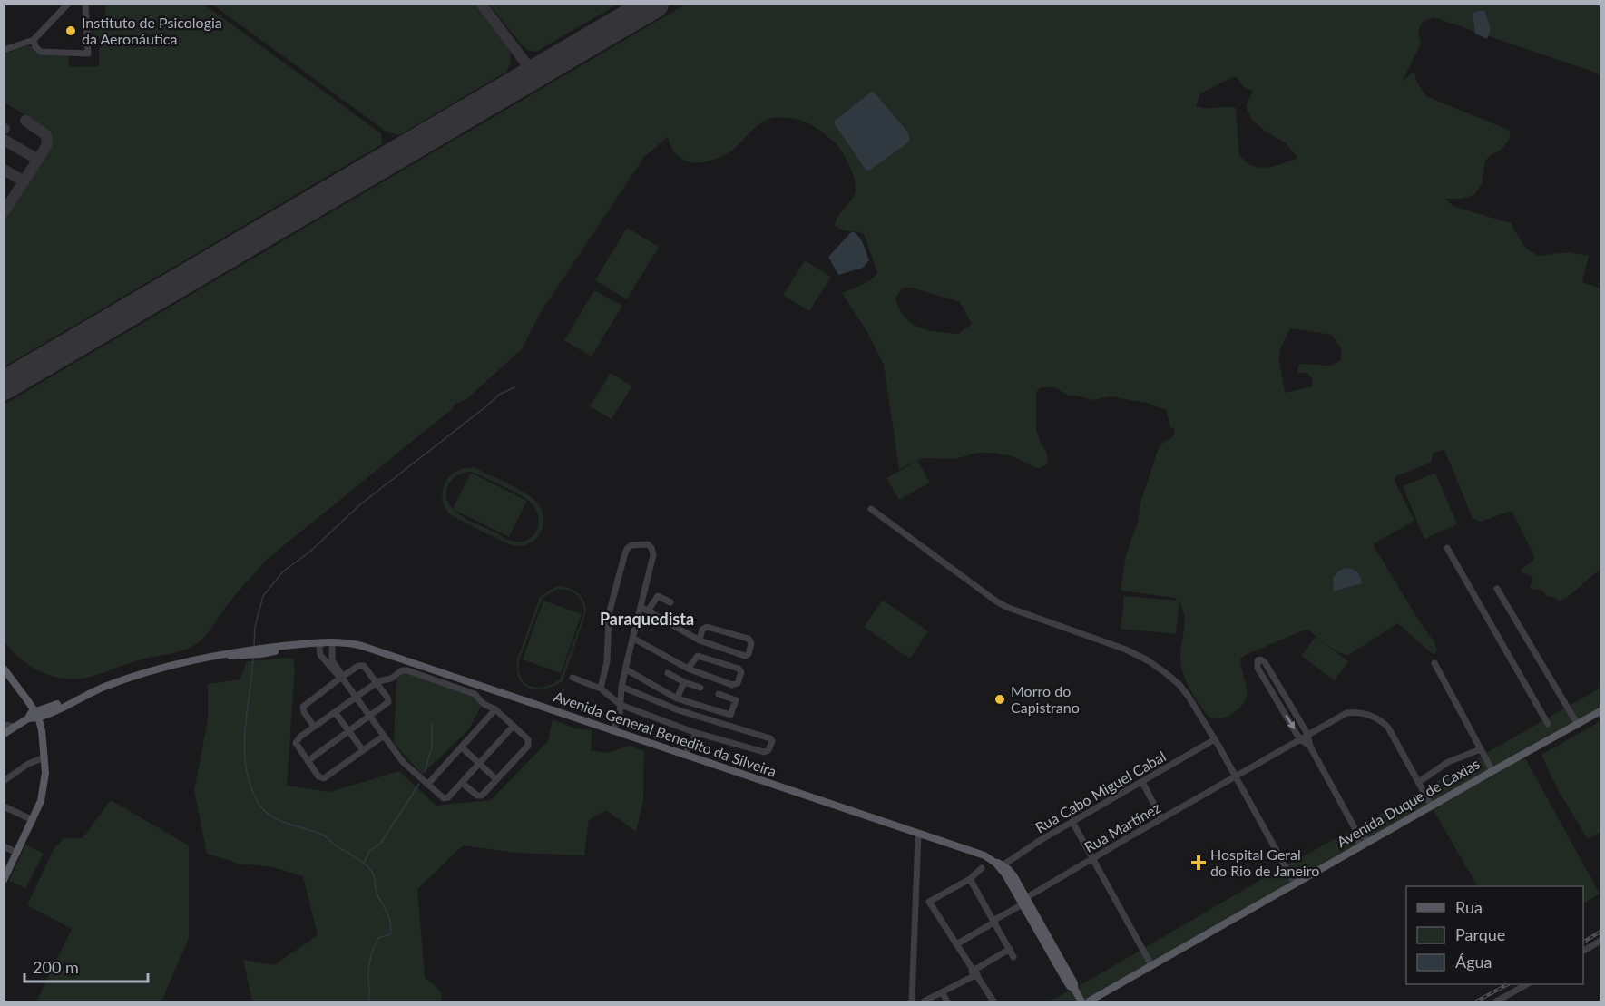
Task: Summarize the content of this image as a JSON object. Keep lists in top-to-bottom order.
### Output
{
  "streets": {
    "main road": ["Avenida General Benedito da Silveira", "Avenida Duque de Caxias"],
    "street": ["Rua Cabo Miguel Cabal", "Rua Martínez"]
  },
  "crossings": [
    ["Avenida General Benedito da Silveira", "Rua Cabo Miguel Cabal"]
  ],
  "districts": ["Paraquedista"],
  "places": {
    "other": ["Instituto de Psicologia da Aeronáutica", "Morro do Capistrano"],
    "health": ["Hospital Geral do Rio de Janeiro"]
  },
  "legend": ["Rua", "Parque", "Água"],
  "scale_bar": "200 m"
}
